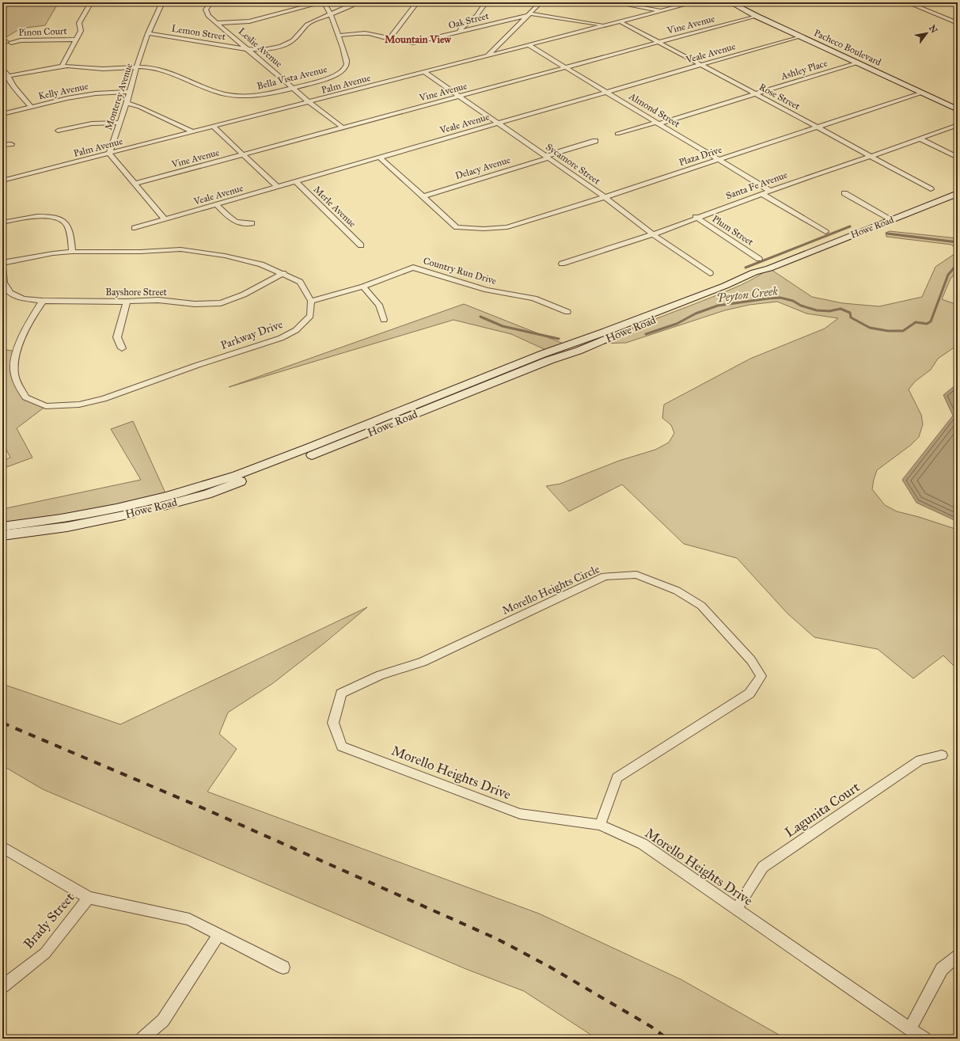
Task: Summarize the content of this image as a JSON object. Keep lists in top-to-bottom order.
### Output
{
  "streets": {
    "street": [
      "Oak Street",
      "Vine Avenue",
      "Pinon Court",
      "Lemon Street",
      "Leslie Avenue",
      "Pacheco Boulevard",
      "Veale Avenue",
      "Ashley Place",
      "Bella Vista Avenue",
      "Palm Avenue",
      "Kelly Avenue",
      "Monterey Avenue",
      "Rose Street",
      "Almond Street",
      "Plaza Drive",
      "Sycamore Street",
      "Delacy Avenue",
      "Santa Fe Avenue",
      "Merle Avenue",
      "Howe Road",
      "Plum Street",
      "Country Run Drive",
      "Bayshore Street",
      "Parkway Drive",
      "Morello Heights Circle",
      "Morello Heights Drive",
      "Lagunita Court",
      "Brady Street"
    ]
  },
  "crossings": [
    ["Oak Street", "Bella Vista Avenue"],
    ["Oak Street", "Palm Avenue"],
    ["Vine Avenue", "Leslie Avenue"],
    ["Vine Avenue", "Pacheco Boulevard"],
    ["Vine Avenue", "Rose Street"],
    ["Vine Avenue", "Almond Street"],
    ["Vine Avenue", "Sycamore Street"],
    ["Lemon Street", "Leslie Avenue"],
    ["Lemon Street", "Bella Vista Avenue"],
    ["Lemon Street", "Monterey Avenue"],
    ["Leslie Avenue", "Bella Vista Avenue"],
    ["Leslie Avenue", "Palm Avenue"],
    ["Pacheco Boulevard", "Veale Avenue"],
    ["Pacheco Boulevard", "Ashley Place"],
    ["Pacheco Boulevard", "Plaza Drive"],
    ["Veale Avenue", "Rose Street"],
    ["Veale Avenue", "Almond Street"],
    ["Veale Avenue", "Sycamore Street"],
    ["Veale Avenue", "Merle Avenue"],
    ["Ashley Place", "Rose Street"],
    ["Bella Vista Avenue", "Monterey Avenue"],
    ["Palm Avenue", "Monterey Avenue"],
    ["Palm Avenue", "Rose Street"],
    ["Palm Avenue", "Almond Street"],
    ["Palm Avenue", "Sycamore Street"],
    ["Kelly Avenue", "Monterey Avenue"],
    ["Rose Street", "Plaza Drive"],
    ["Rose Street", "Santa Fe Avenue"],
    ["Almond Street", "Plaza Drive"],
    ["Almond Street", "Santa Fe Avenue"],
    ["Plaza Drive", "Sycamore Street"],
    ["Plaza Drive", "Delacy Avenue"],
    ["Sycamore Street", "Delacy Avenue"],
    ["Sycamore Street", "Santa Fe Avenue"],
    ["Santa Fe Avenue", "Plum Street"],
    ["Country Run Drive", "Parkway Drive"],
    ["Bayshore Street", "Parkway Drive"],
    ["Morello Heights Circle", "Morello Heights Drive"],
    ["Morello Heights Drive", "Lagunita Court"]
  ],
  "districts": ["Mountain View"],
  "water": ["Peyton Creek"],
  "north": "top right"
}
